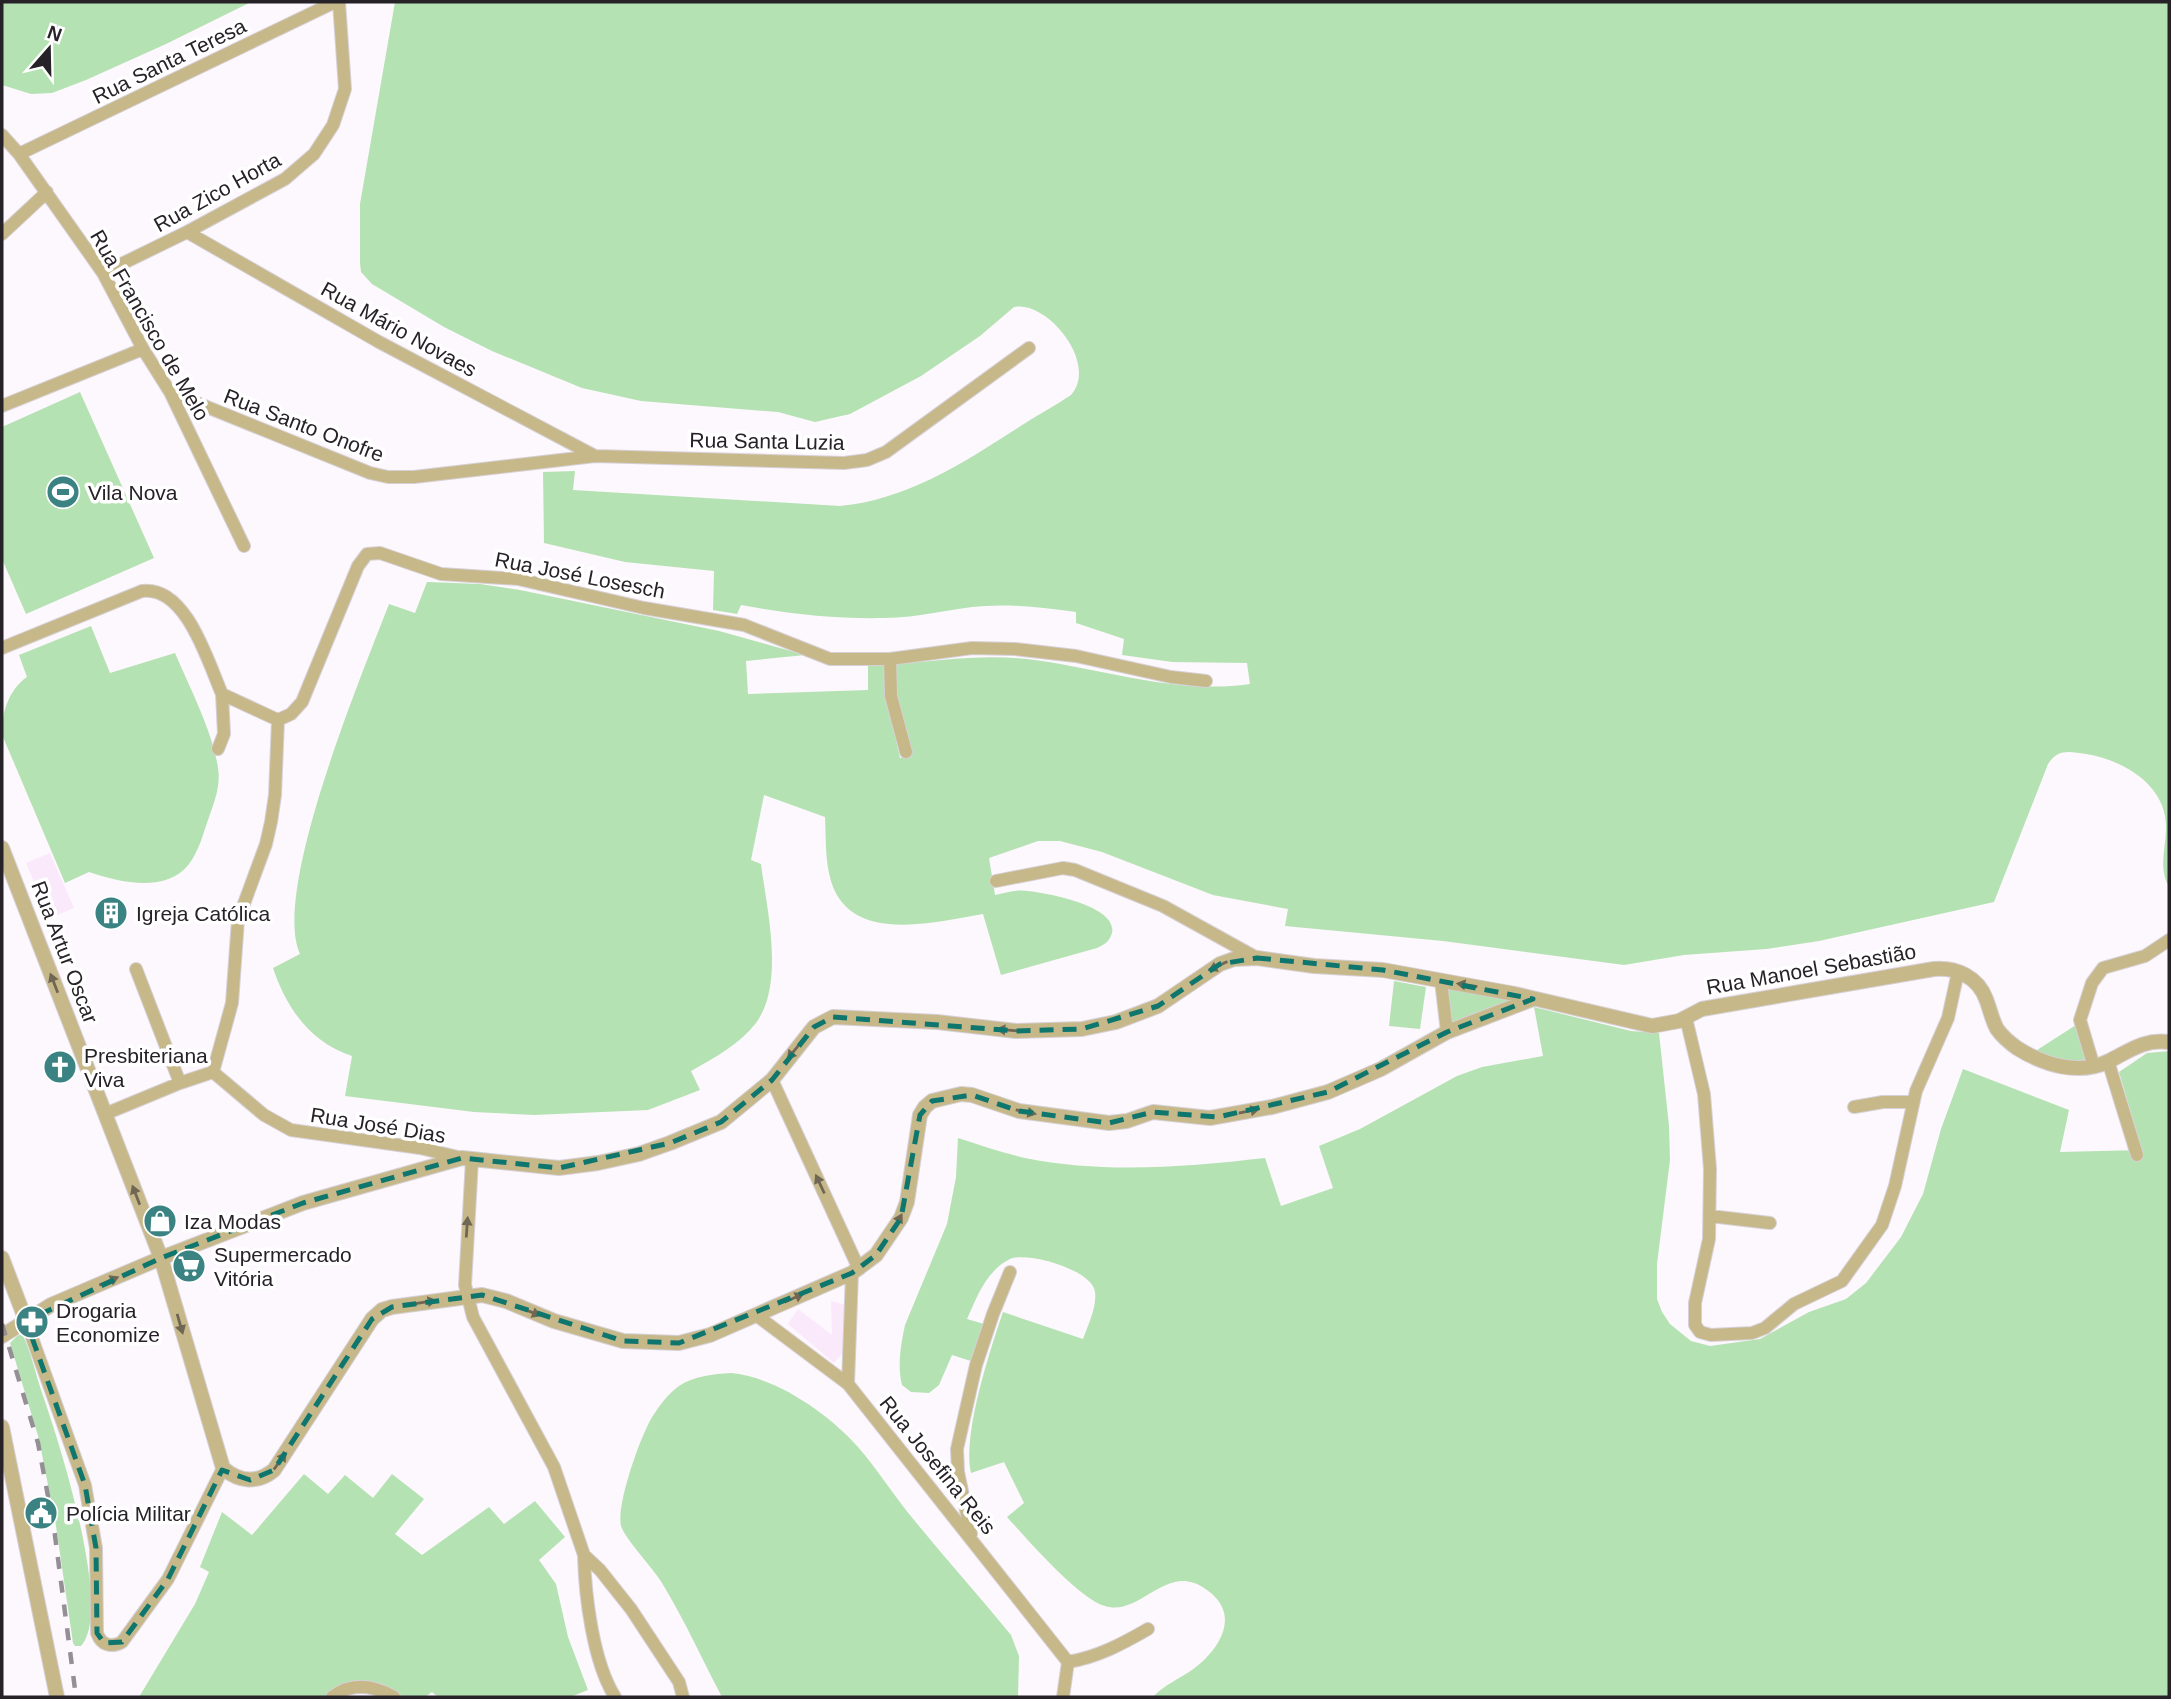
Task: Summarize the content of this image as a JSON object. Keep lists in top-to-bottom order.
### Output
{
  "streets": {
    "street": [
      "Rua Santa Teresa",
      "Rua Zico Horta",
      "Rua Francisco de Melo",
      "Rua Mário Novaes",
      "Rua Santo Onofre",
      "Rua Santa Luzia",
      "Rua José Losesch",
      "Rua Artur Oscar",
      "Rua Manoel Sebastião",
      "Rua José Dias",
      "Rua Josefina Reis"
    ]
  },
  "crossings": [
    ["Rua Santa Teresa", "Rua Zico Horta"],
    ["Rua Santa Teresa", "Rua Francisco de Melo"],
    ["Rua Zico Horta", "Rua Francisco de Melo"],
    ["Rua Zico Horta", "Rua Mário Novaes"],
    ["Rua Francisco de Melo", "Rua Santo Onofre"],
    ["Rua Mário Novaes", "Rua Santo Onofre"],
    ["Rua Mário Novaes", "Rua Santa Luzia"],
    ["Rua Santo Onofre", "Rua Santa Luzia"],
    ["Rua Manoel Sebastião", "Rua José Dias"]
  ],
  "one_way": ["Rua Manoel Sebastião"],
  "places": {
    "sports": ["Vila Nova"],
    "building": ["Igreja Católica"],
    "church": ["Presbiteriana Viva"],
    "shop": ["Iza Modas"],
    "supermarket": ["Supermercado Vitória"],
    "pharmacy": ["Drogaria Economize"],
    "public building": ["Polícia Militar"]
  },
  "north": "top"
}
